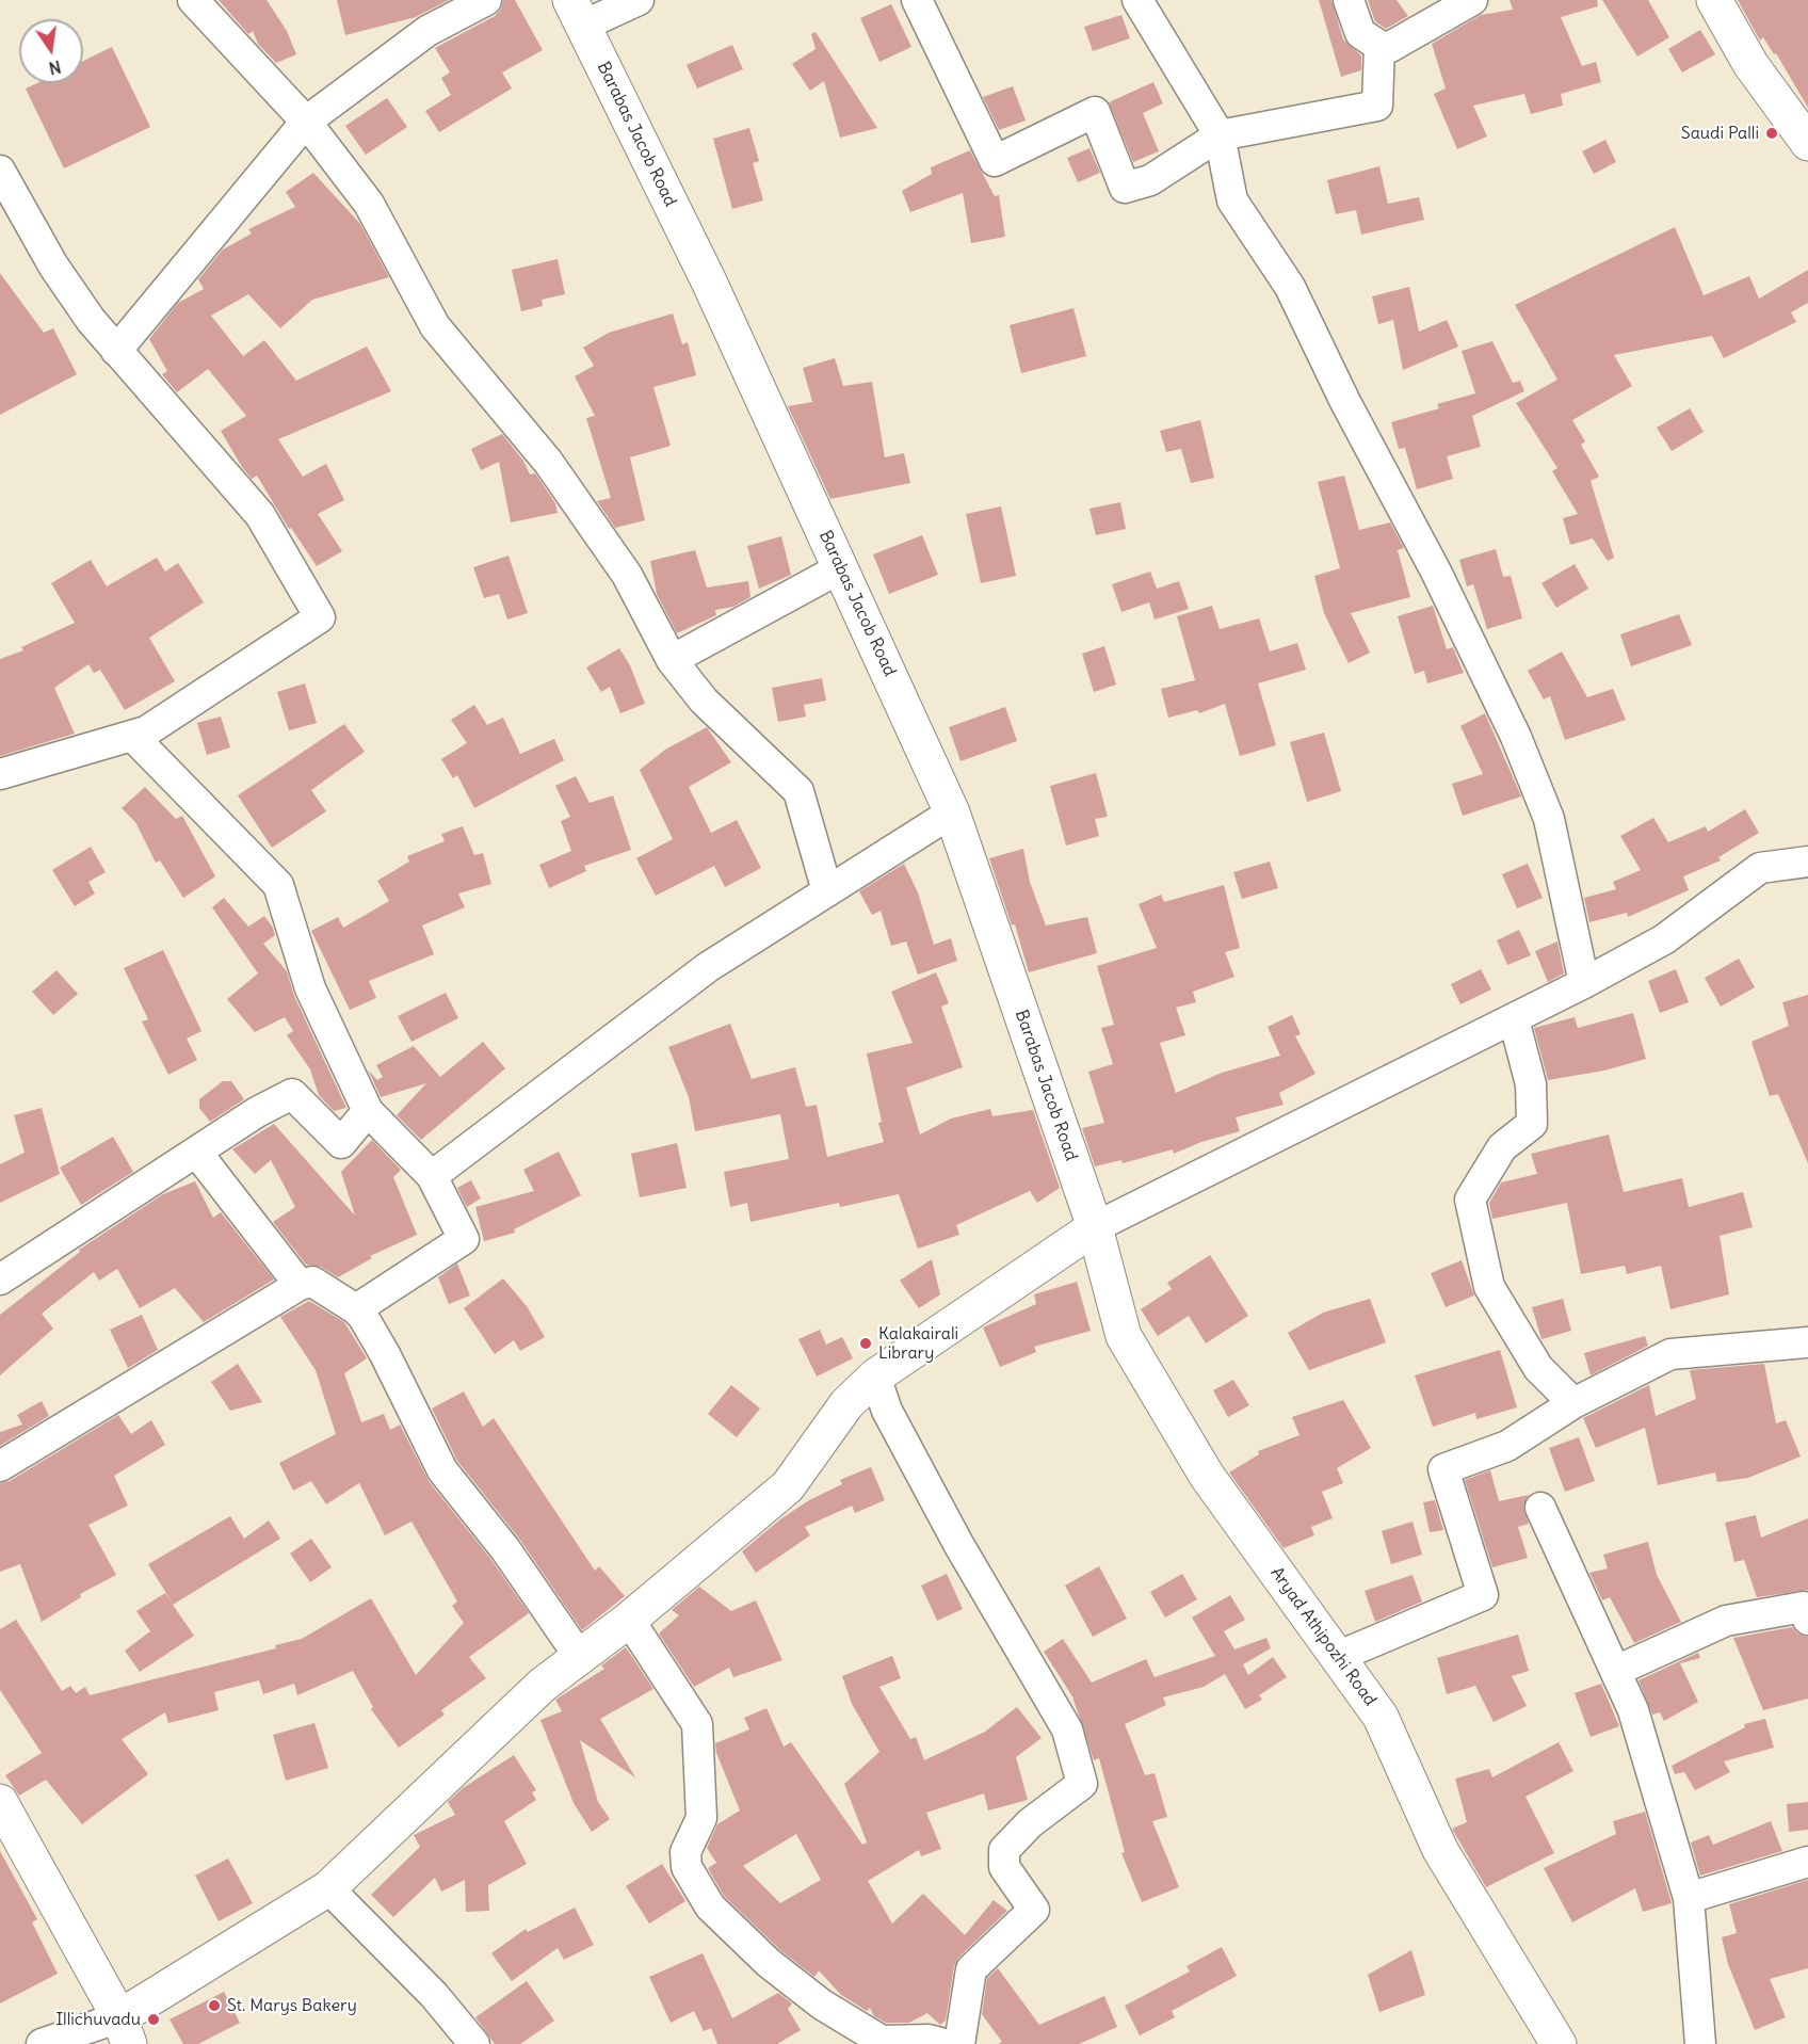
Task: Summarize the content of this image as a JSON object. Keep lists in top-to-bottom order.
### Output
{
  "streets": {
    "street": ["Barabas Jacob Road", "Aryad Athipozhi Road"]
  },
  "crossings": [
    ["Barabas Jacob Road", "Aryad Athipozhi Road"]
  ],
  "places": [
    "Saudi Palli",
    "Kalakairali Library",
    "St. Marys Bakery",
    "Illichuvadu"
  ],
  "north": "bottom"
}
